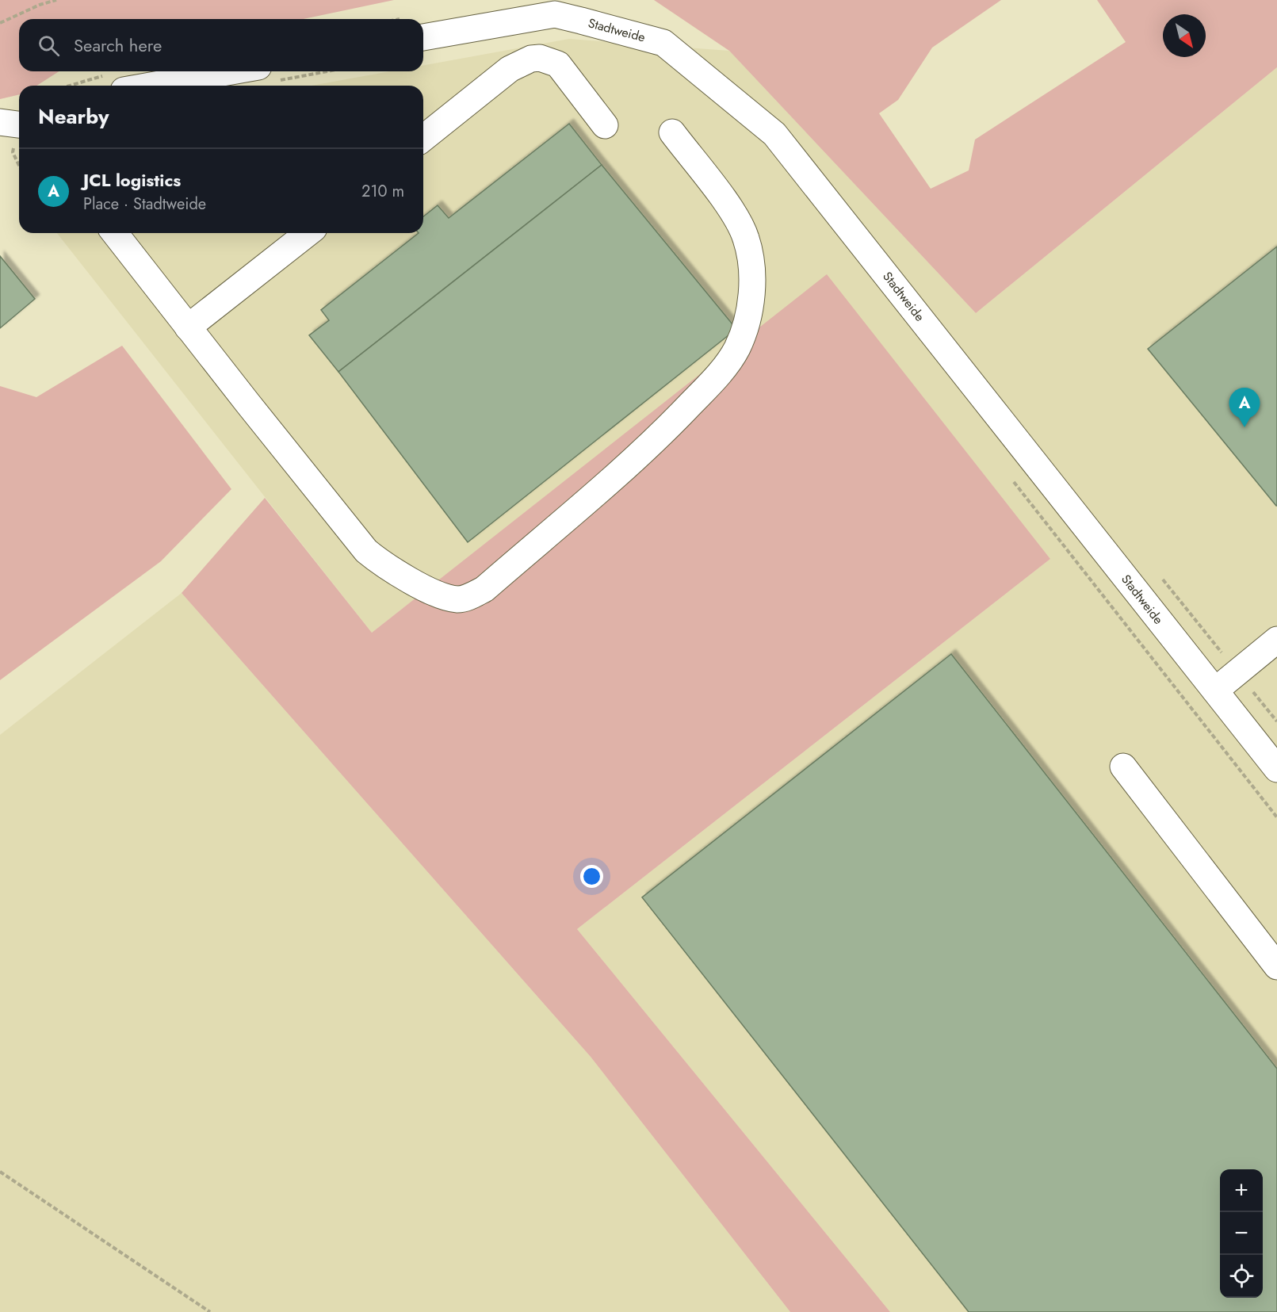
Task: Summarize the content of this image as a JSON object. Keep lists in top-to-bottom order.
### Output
{
  "streets": {
    "street": ["Stadtweide"]
  },
  "north": "bottom right",
  "page": {
    "search": "Search here",
    "heading": "Nearby",
    "list": [
      {
        "mark": "A",
        "name": "JCL logistics",
        "note": "Place · Stadtweide",
        "value": "210 m"
      }
    ],
    "pins": "A",
    "map_buttons": ["+", "−"]
  }
}
